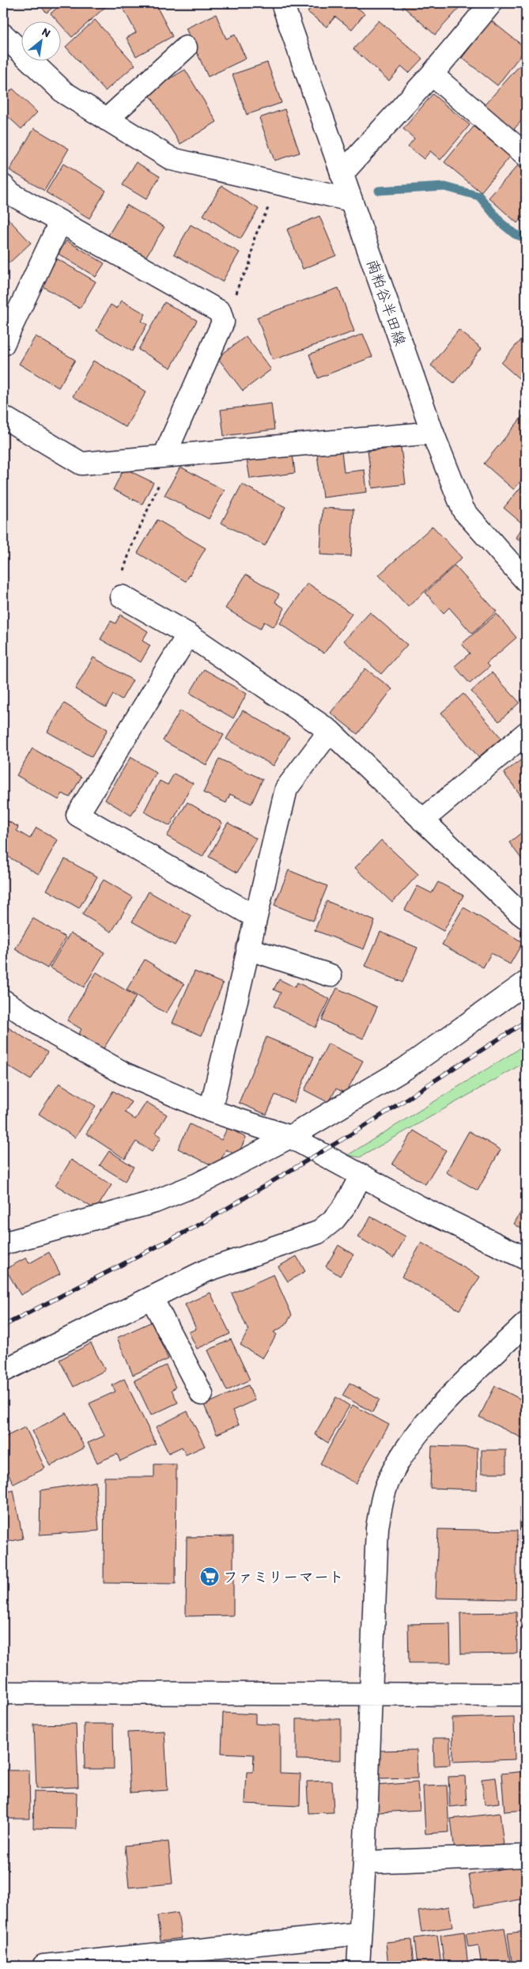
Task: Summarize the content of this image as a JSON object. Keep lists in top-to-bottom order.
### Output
{
  "streets": {
    "street": ["南粕谷半田線"]
  },
  "places": {
    "supermarket": ["ファミリーマート"]
  },
  "north": "top right"
}
